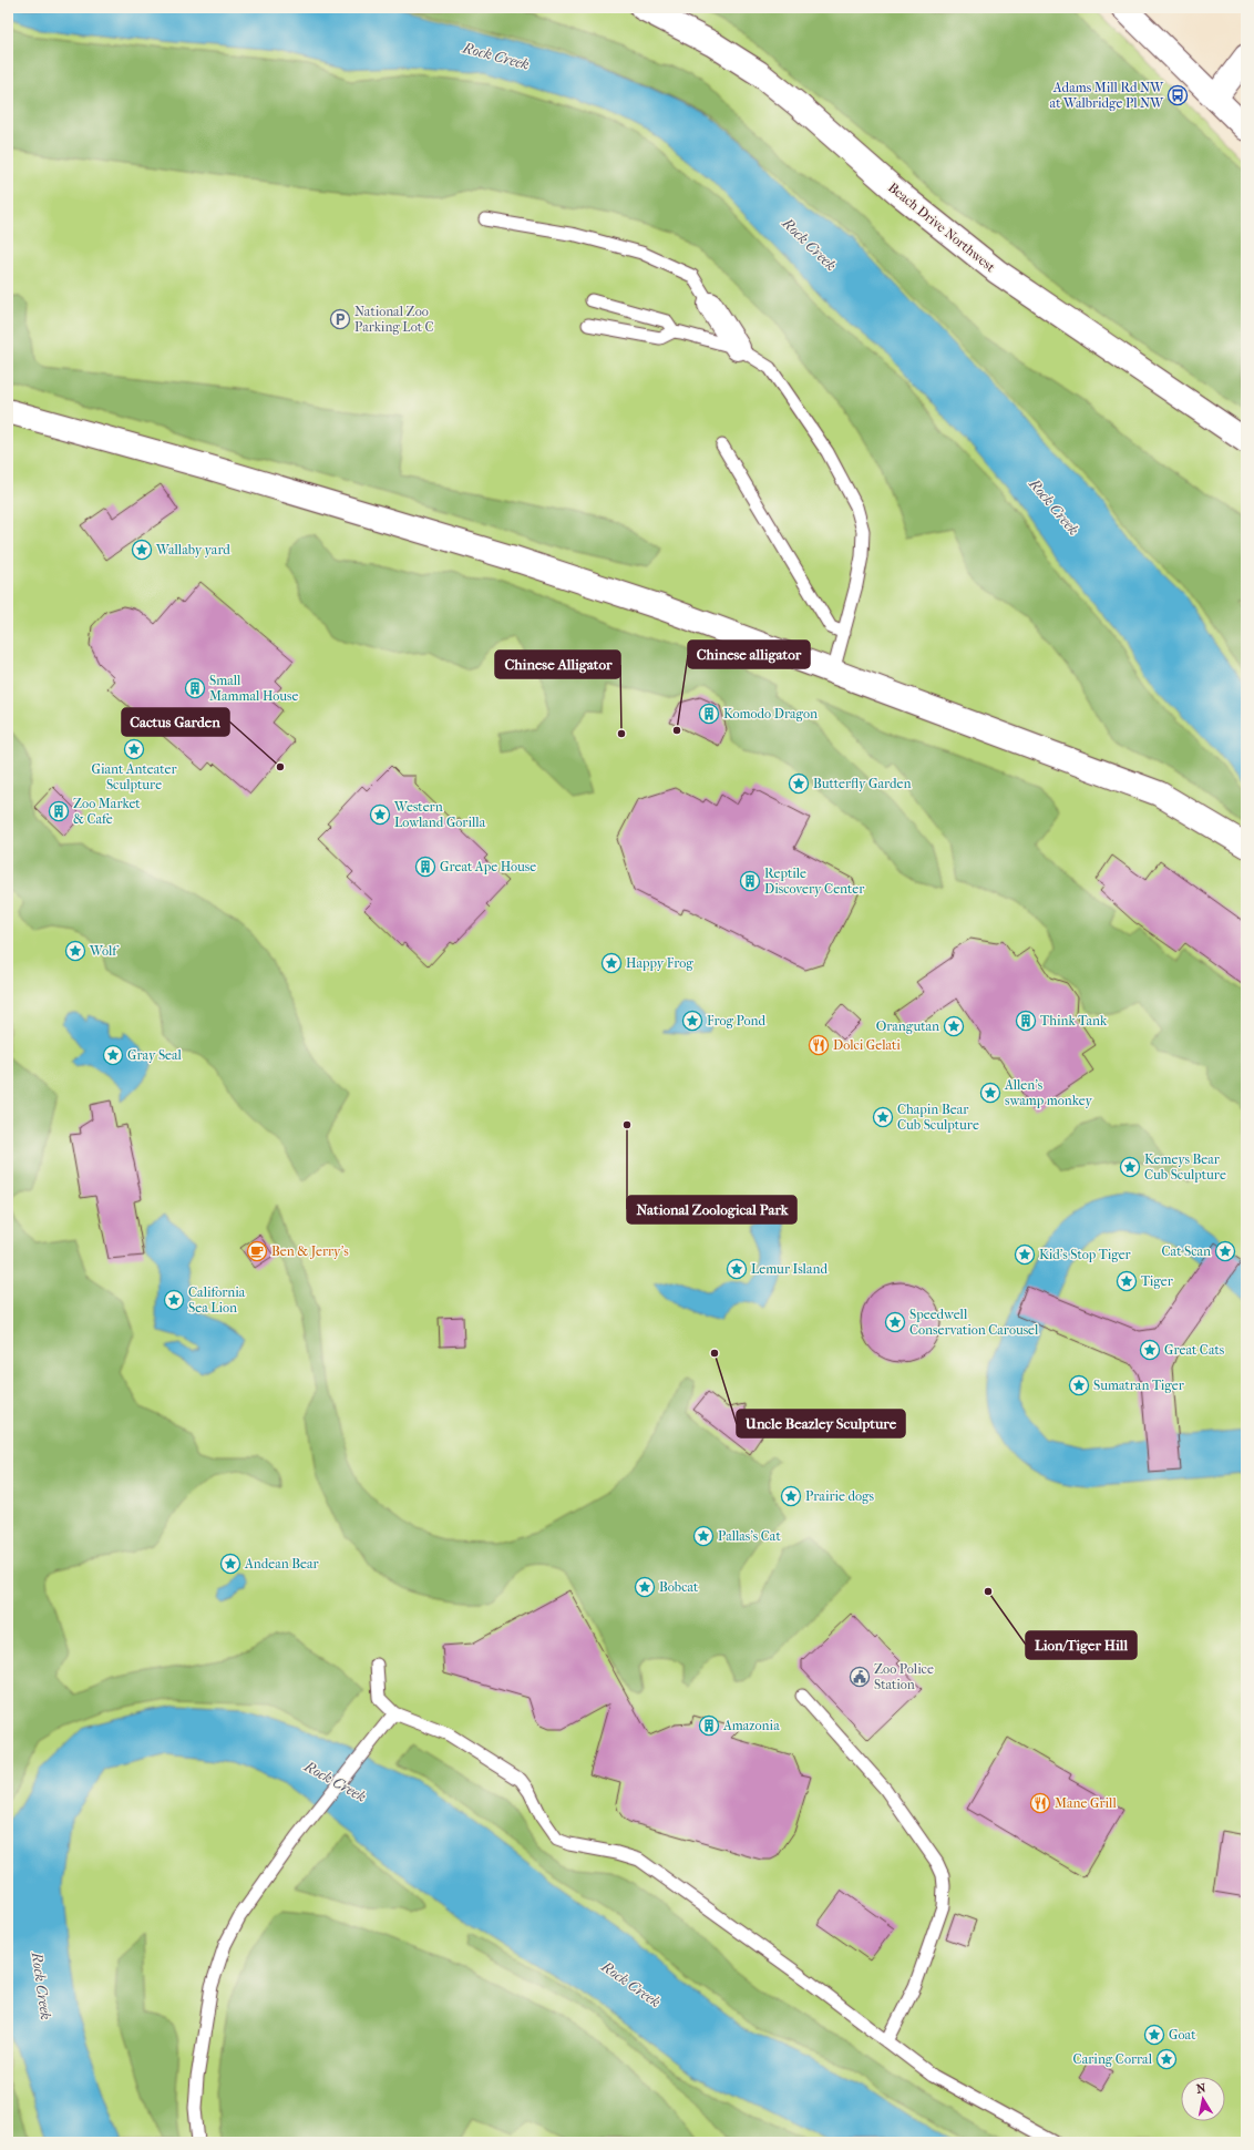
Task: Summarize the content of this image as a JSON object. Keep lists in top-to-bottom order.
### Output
{
  "streets": {
    "street": ["Beach Drive Northwest"]
  },
  "water": ["Rock Creek"],
  "places": {
    "bus stop": ["Adams Mill Rd NW at Walbridge Pl NW"],
    "parking": ["National Zoo Parking Lot C"],
    "place": [
      "Wallaby yard",
      "Giant Anteater Sculpture",
      "Butterfly Garden",
      "Western Lowland Gorilla",
      "Wolf",
      "Happy Frog",
      "Frog Pond",
      "Orangutan",
      "Gray Seal",
      "Allen's swamp monkey",
      "Chapin Bear Cub Sculpture",
      "Kemeys Bear Cub Sculpture",
      "Cat Scan",
      "Kid's Stop Tiger",
      "Lemur Island",
      "Tiger",
      "California Sea Lion",
      "Speedwell Conservation Carousel",
      "Great Cats",
      "Sumatran Tiger",
      "Prairie dogs",
      "Pallas's Cat",
      "Andean Bear",
      "Bobcat",
      "Goat",
      "Caring Corral"
    ],
    "building": [
      "Small Mammal House",
      "Komodo Dragon",
      "Zoo Market & Cafe",
      "Great Ape House",
      "Reptile Discovery Center",
      "Think Tank",
      "Amazonia"
    ],
    "other": [
      "Chinese alligator",
      "Chinese Alligator",
      "Cactus Garden",
      "National Zoological Park",
      "Uncle Beazley Sculpture",
      "Lion/Tiger Hill"
    ],
    "restaurant": ["Dolci Gelati", "Mane Grill"],
    "cafe": ["Ben & Jerry's"],
    "public building": ["Zoo Police Station"]
  },
  "north": "top"
}
